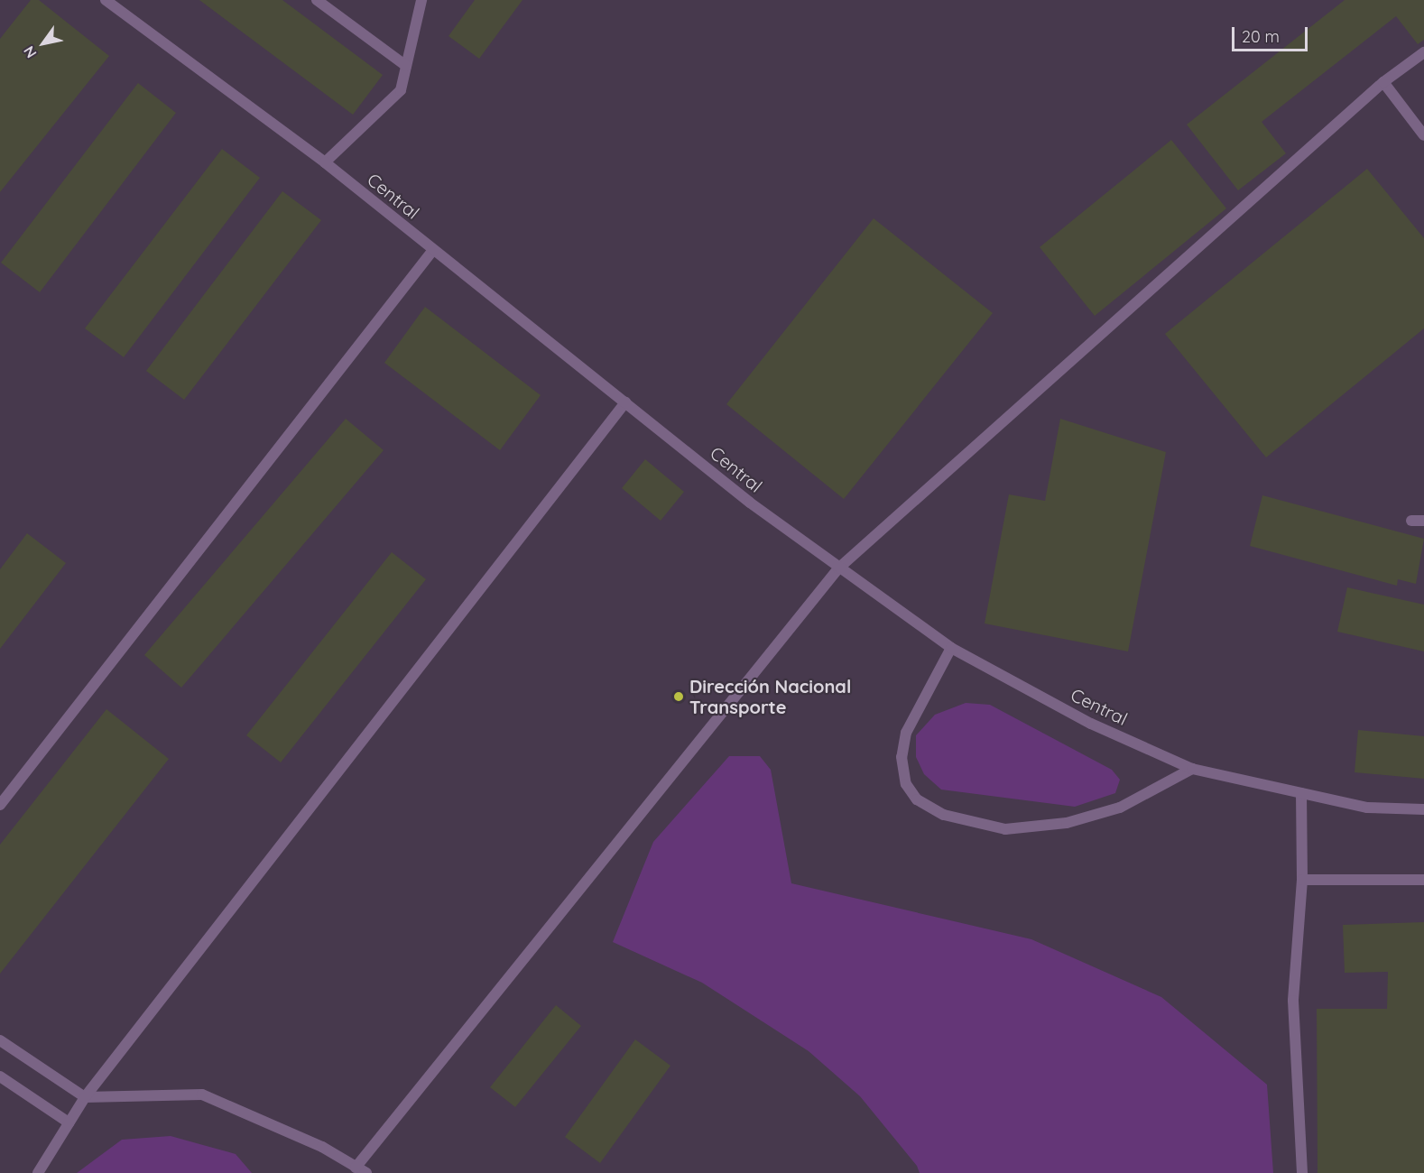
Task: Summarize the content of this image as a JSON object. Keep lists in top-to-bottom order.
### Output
{
  "streets": {
    "street": ["Central"]
  },
  "places": ["Dirección Nacional Transporte"],
  "scale_bar": "20 m",
  "north": "bottom left"
}
